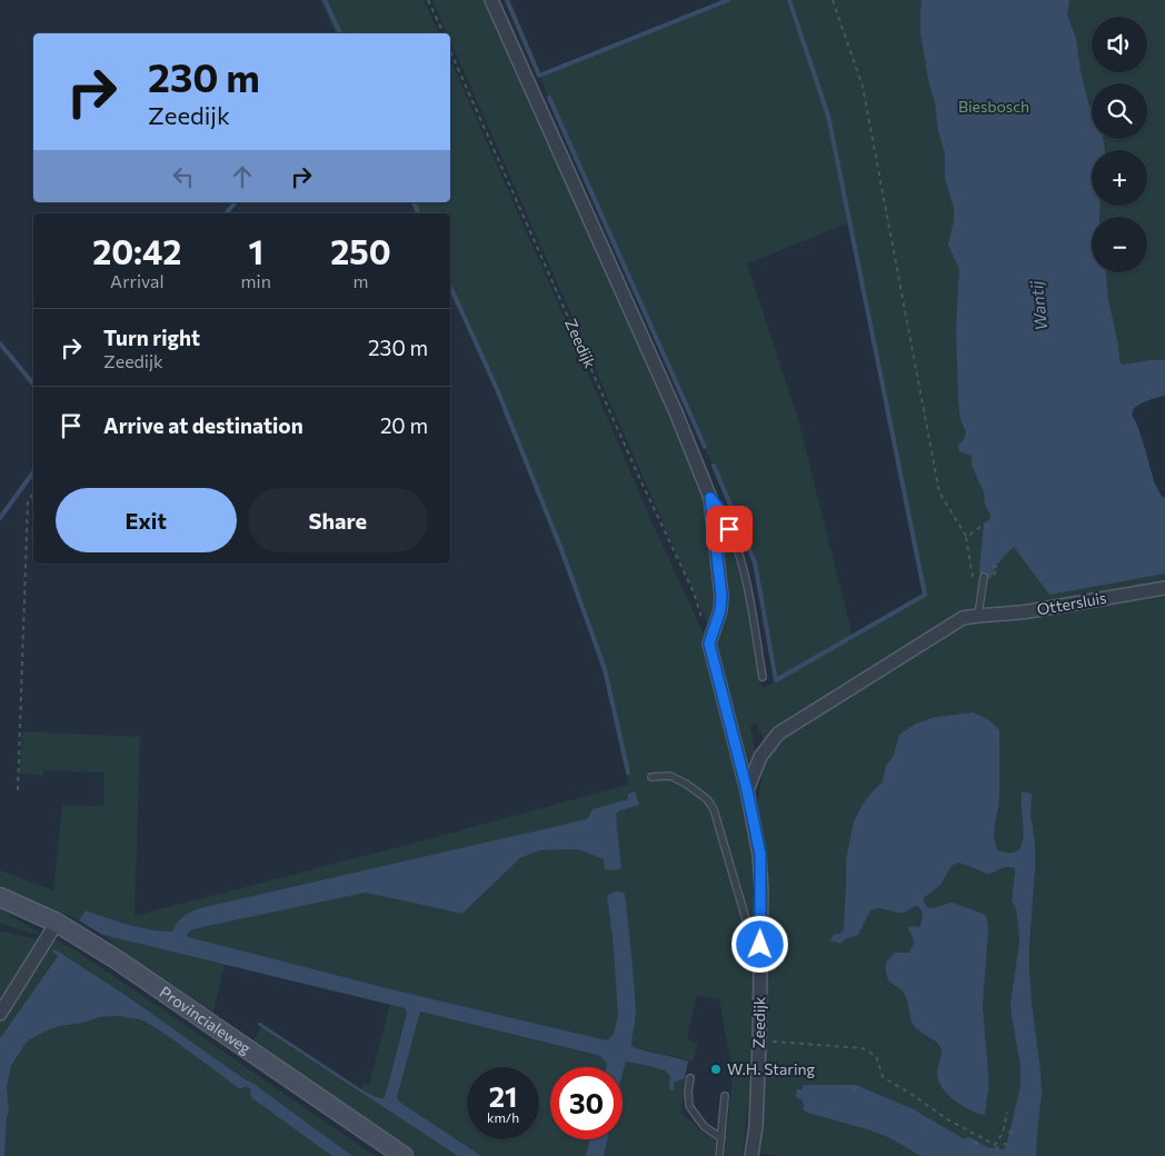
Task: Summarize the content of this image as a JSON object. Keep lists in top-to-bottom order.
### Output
{
  "streets": {
    "main road": ["Provincialeweg"],
    "street": ["Zeedijk", "Ottersluis"]
  },
  "water": ["Wantij"],
  "parks": ["Biesbosch"],
  "places": ["W.H. Staring"],
  "page": {
    "map_buttons": ["+", "−"],
    "turn": ["230 m", "Zeedijk"],
    "eta": [
      "20:42",
      "Arrival",
      "1",
      "min",
      "250",
      "m"
    ],
    "list": [
      {
        "name": "Turn right",
        "note": "Zeedijk",
        "value": "230 m"
      },
      {
        "name": "Arrive at destination",
        "value": "20 m"
      }
    ],
    "buttons": ["Exit", "Share"],
    "speed": "21 km/h",
    "limit": "30"
  }
}
